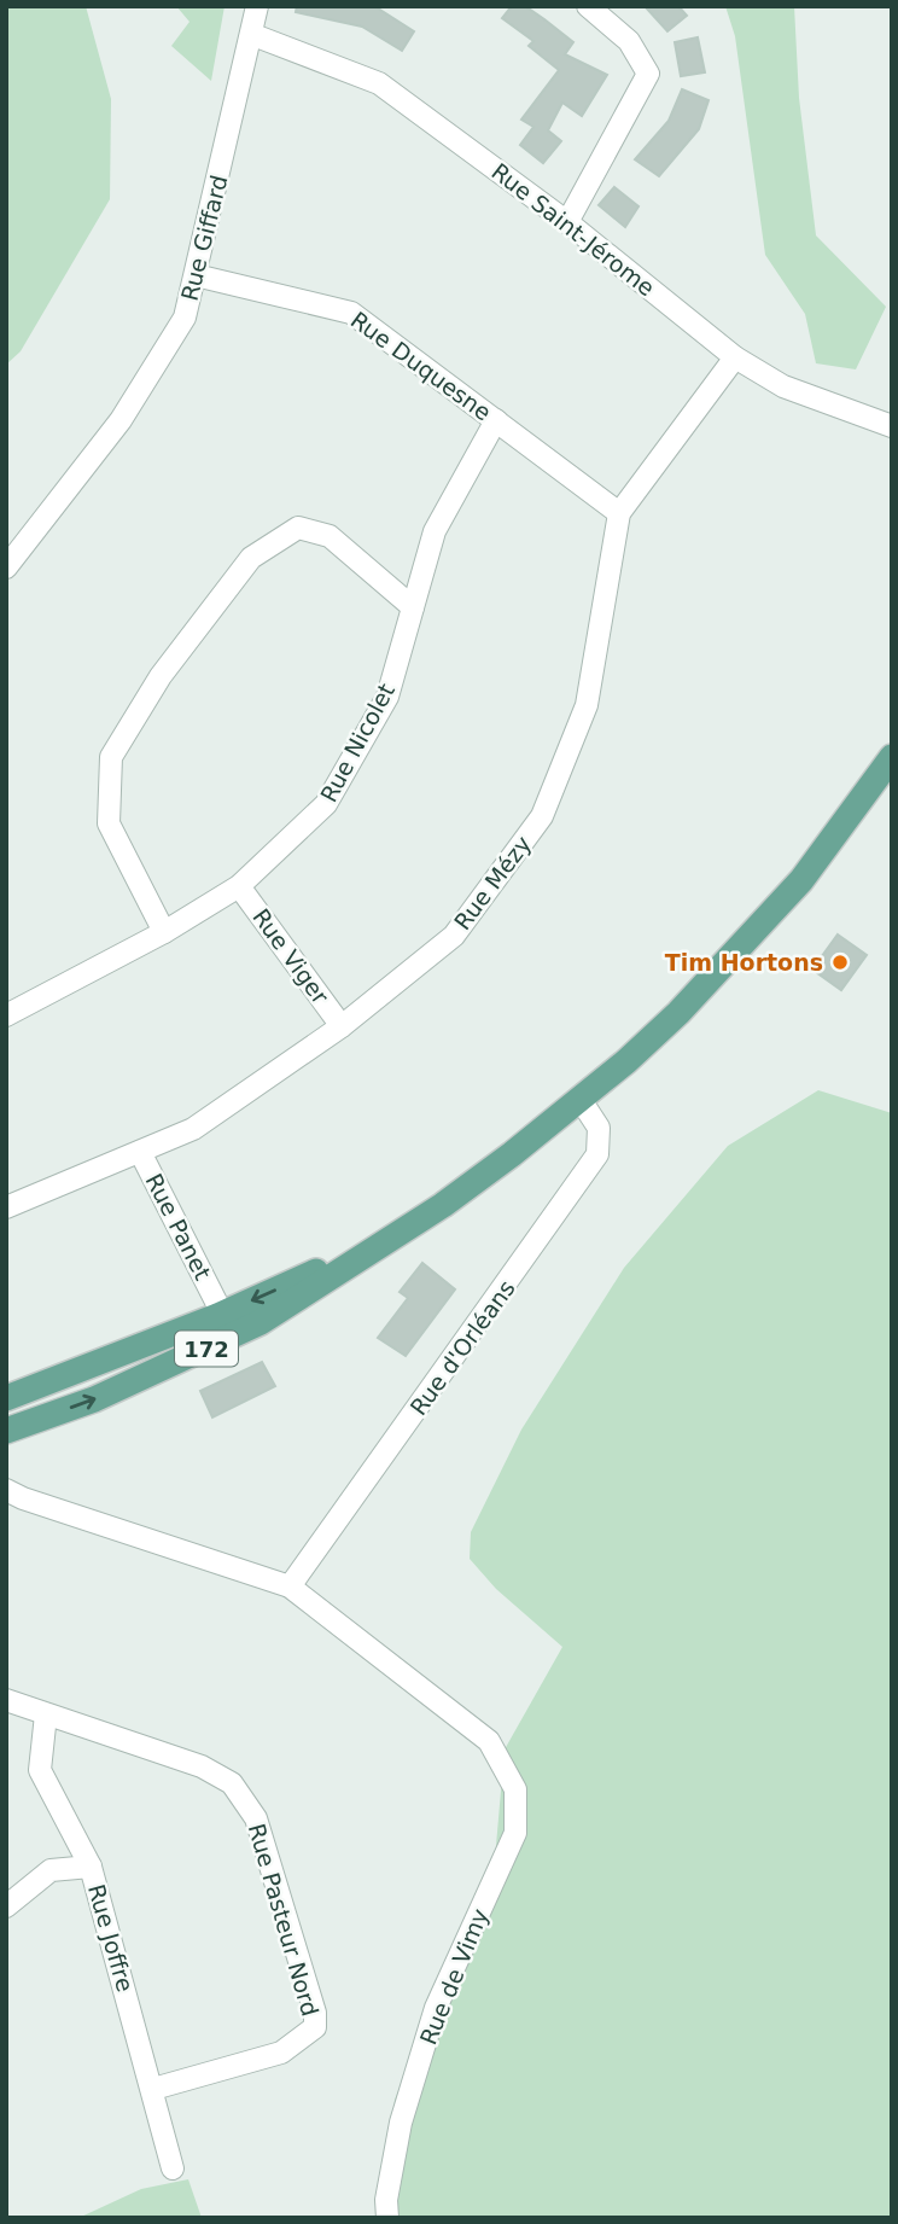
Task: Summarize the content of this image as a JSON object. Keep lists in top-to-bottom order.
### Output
{
  "streets": {
    "main road": ["172"],
    "street": [
      "Rue Saint-Jérome",
      "Rue Giffard",
      "Rue Duquesne",
      "Rue Nicolet",
      "Rue Mézy",
      "Rue Viger",
      "Rue Panet",
      "Rue d'Orléans",
      "Rue Pasteur Nord",
      "Rue Joffre",
      "Rue de Vimy"
    ]
  },
  "crossings": [
    ["Rue Saint-Jérome", "Rue Giffard"],
    ["Rue Saint-Jérome", "Rue Mézy"],
    ["Rue Giffard", "Rue Duquesne"],
    ["Rue Duquesne", "Rue Nicolet"],
    ["Rue Duquesne", "Rue Mézy"],
    ["Rue Nicolet", "Rue Viger"],
    ["Rue Mézy", "Rue Viger"],
    ["Rue Mézy", "Rue Panet"],
    ["Rue d'Orléans", "172"],
    ["Rue d'Orléans", "Rue de Vimy"],
    ["Rue Pasteur Nord", "Rue Joffre"]
  ],
  "places": ["Tim Hortons"]
}
